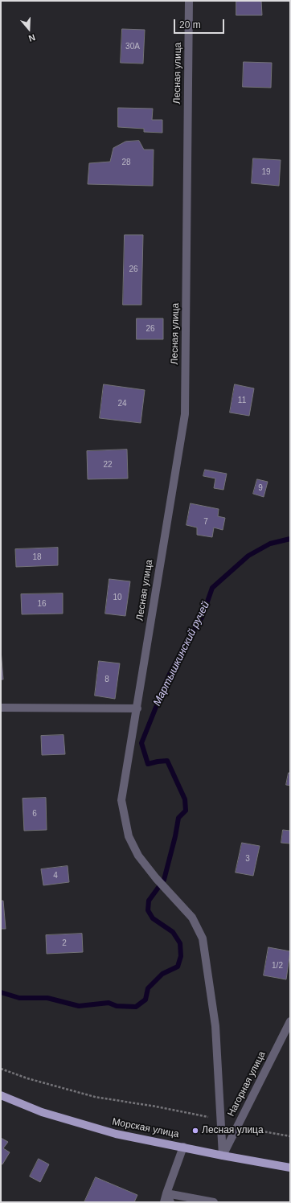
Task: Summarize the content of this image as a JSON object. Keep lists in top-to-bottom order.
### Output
{
  "streets": {
    "main road": ["Морская улица"],
    "street": ["Лесная улица", "Нагорная улица"]
  },
  "crossings": [
    ["Лесная улица", "Нагорная улица"],
    ["Лесная улица", "Морская улица"],
    ["Нагорная улица", "Морская улица"]
  ],
  "water": ["Мартышкинский ручей"],
  "places": ["Лесная улица"],
  "house_numbers": [
    "30А",
    "28",
    "19",
    "26",
    "26",
    "11",
    "24",
    "22",
    "9",
    "7",
    "18",
    "10",
    "16",
    "8",
    "6",
    "3",
    "4",
    "2",
    "1/2"
  ],
  "scale_bar": "20 m",
  "north": "bottom"
}
